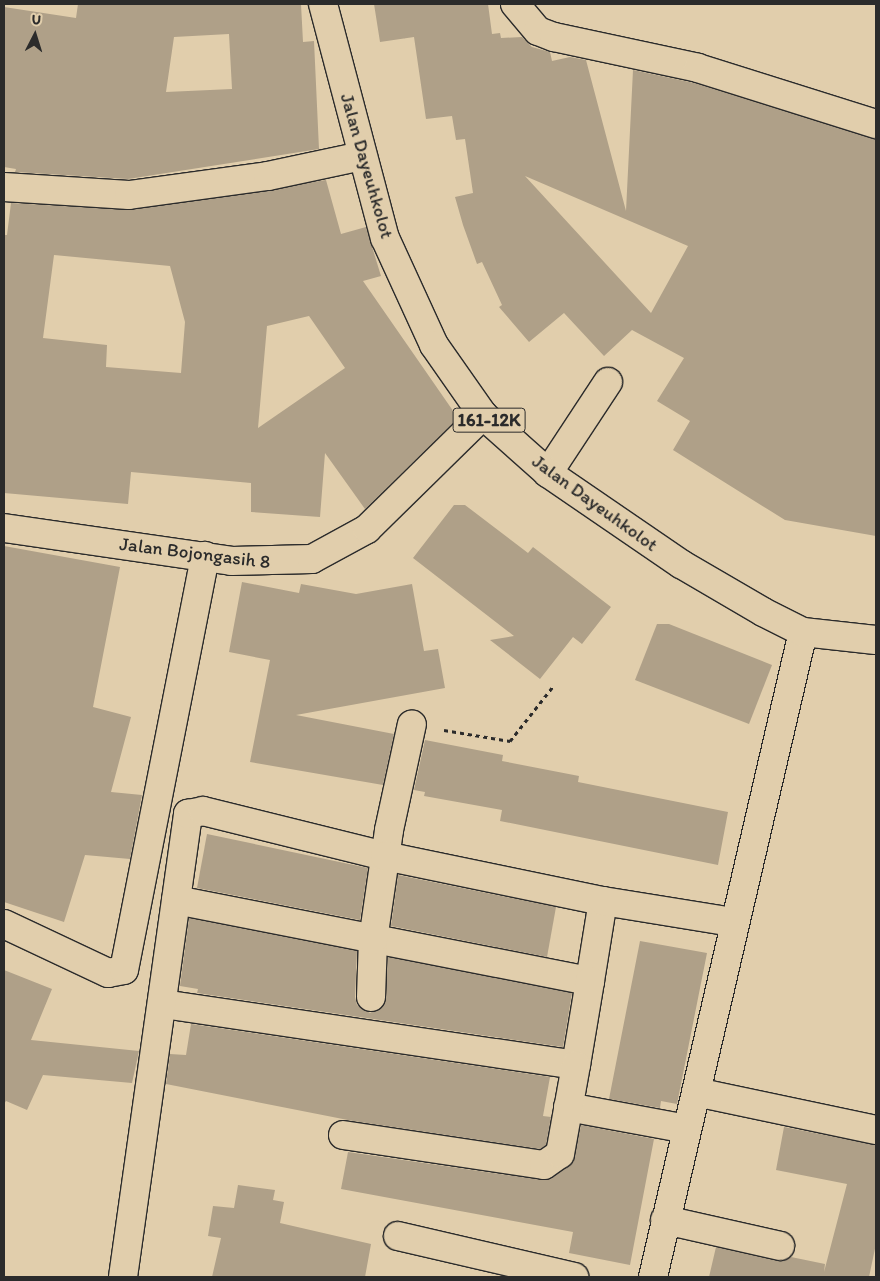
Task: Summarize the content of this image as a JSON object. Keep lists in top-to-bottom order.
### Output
{
  "streets": {
    "street": ["Jalan Dayeuhkolot", "161-12K", "Jalan Bojongasih 8"]
  },
  "crossings": [
    ["Jalan Dayeuhkolot", "Jalan Bojongasih 8"]
  ],
  "north": "top"
}
